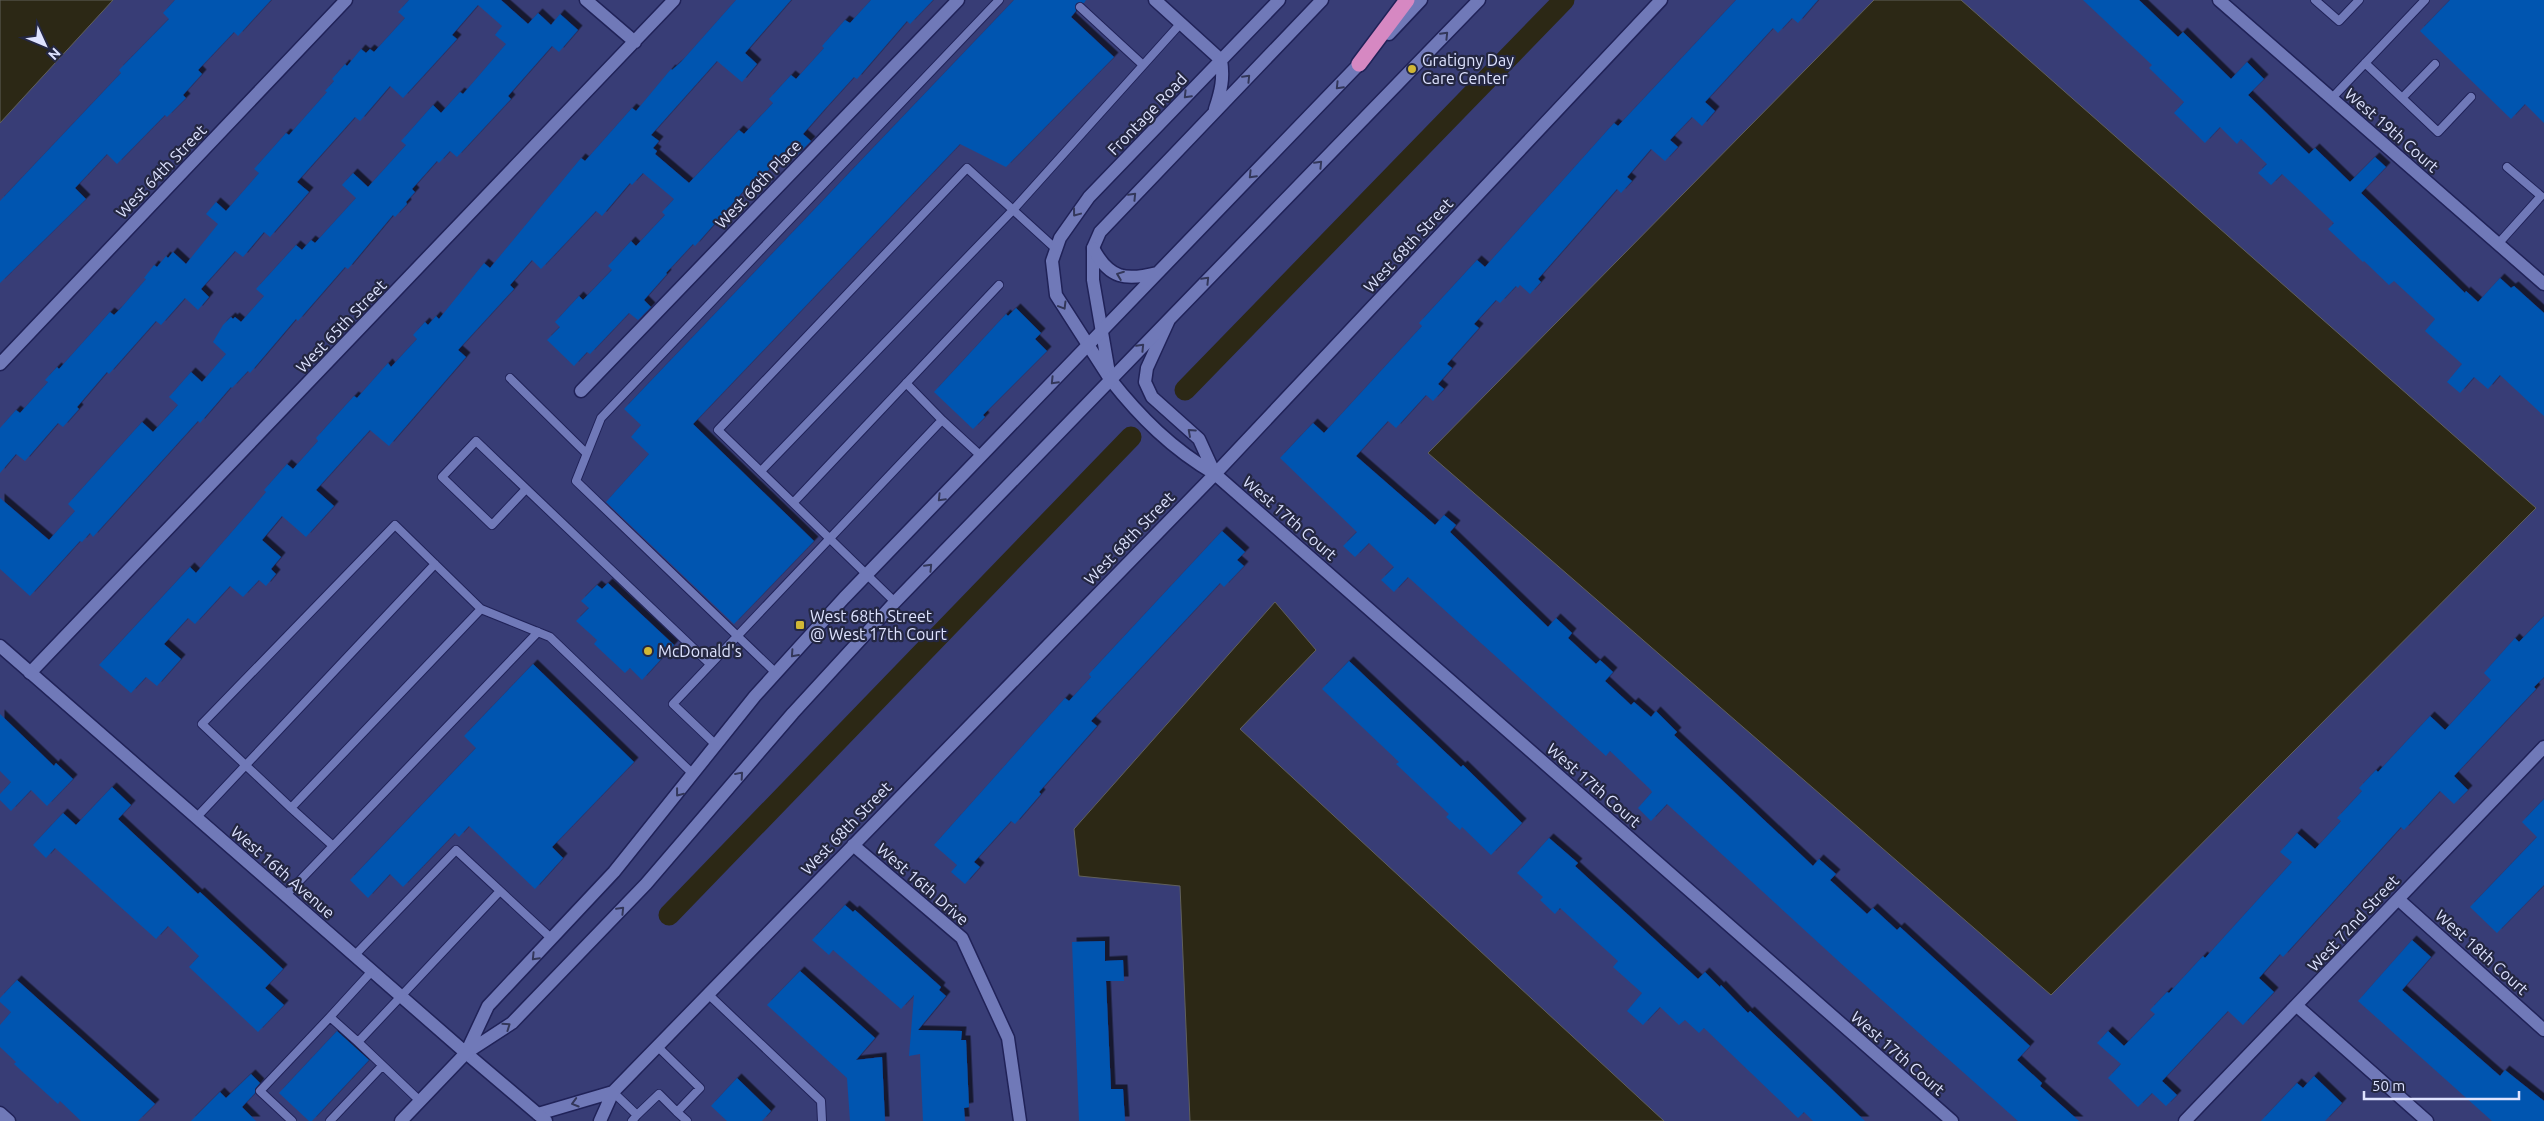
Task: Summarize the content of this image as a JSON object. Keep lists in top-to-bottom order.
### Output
{
  "streets": {
    "street": [
      "Frontage Road",
      "West 19th Court",
      "West 64th Street",
      "West 66th Place",
      "West 68th Street",
      "West 65th Street",
      "West 17th Court",
      "West 16th Avenue",
      "West 16th Drive",
      "West 72nd Street",
      "West 18th Court"
    ]
  },
  "crossings": [
    ["Frontage Road", "West 17th Court"],
    ["West 68th Street", "West 17th Court"],
    ["West 68th Street", "West 16th Avenue"],
    ["West 68th Street", "West 16th Drive"],
    ["West 65th Street", "West 16th Avenue"],
    ["West 72nd Street", "West 18th Court"]
  ],
  "places": {
    "other": ["Gratigny Day Care Center", "McDonald's"],
    "transit": ["West 68th Street @ West 17th Court"]
  },
  "scale_bar": "50 m",
  "north": "bottom right"
}
